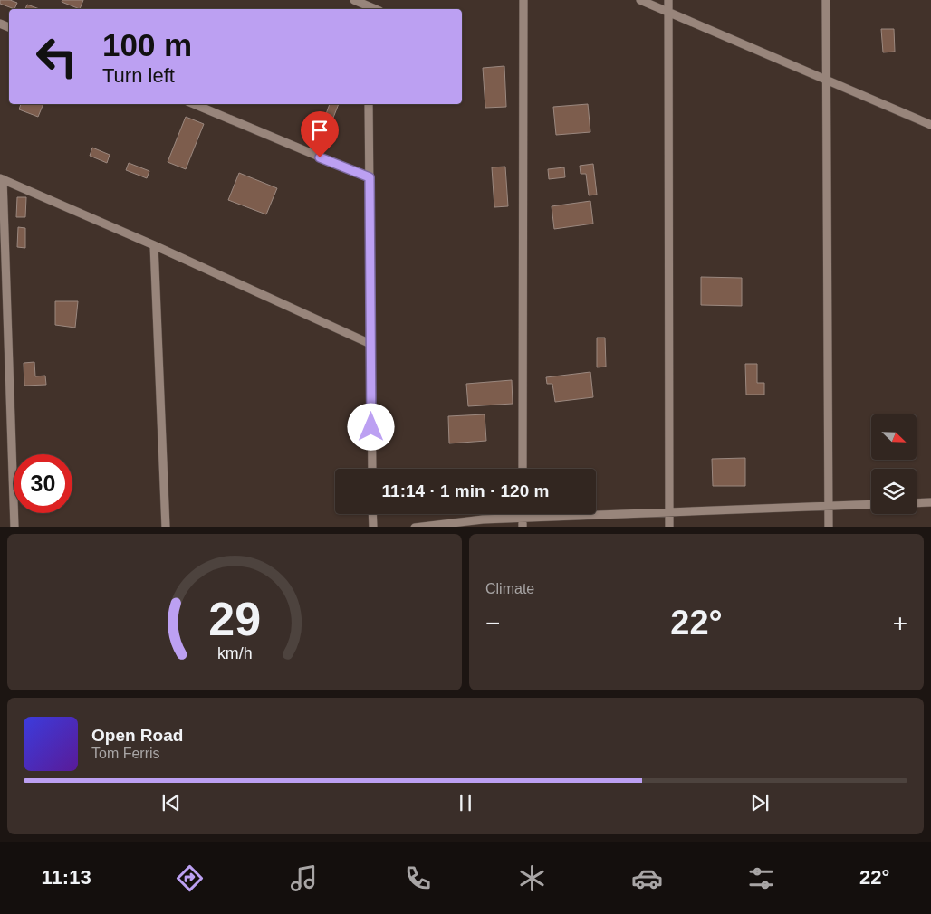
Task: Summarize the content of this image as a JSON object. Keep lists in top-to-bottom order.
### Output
{
  "north": "bottom right",
  "page": {
    "turn": ["100 m", "Turn left"],
    "limit": "30",
    "trip": "11:14 · 1 min · 120 m",
    "tile": "Climate",
    "heat": ["−", "22°", "+"],
    "song": ["Open Road", "Tom Ferris"],
    "tabs": ["11:13", "22°"],
    "gauge": ["29", "km/h"]
  }
}
